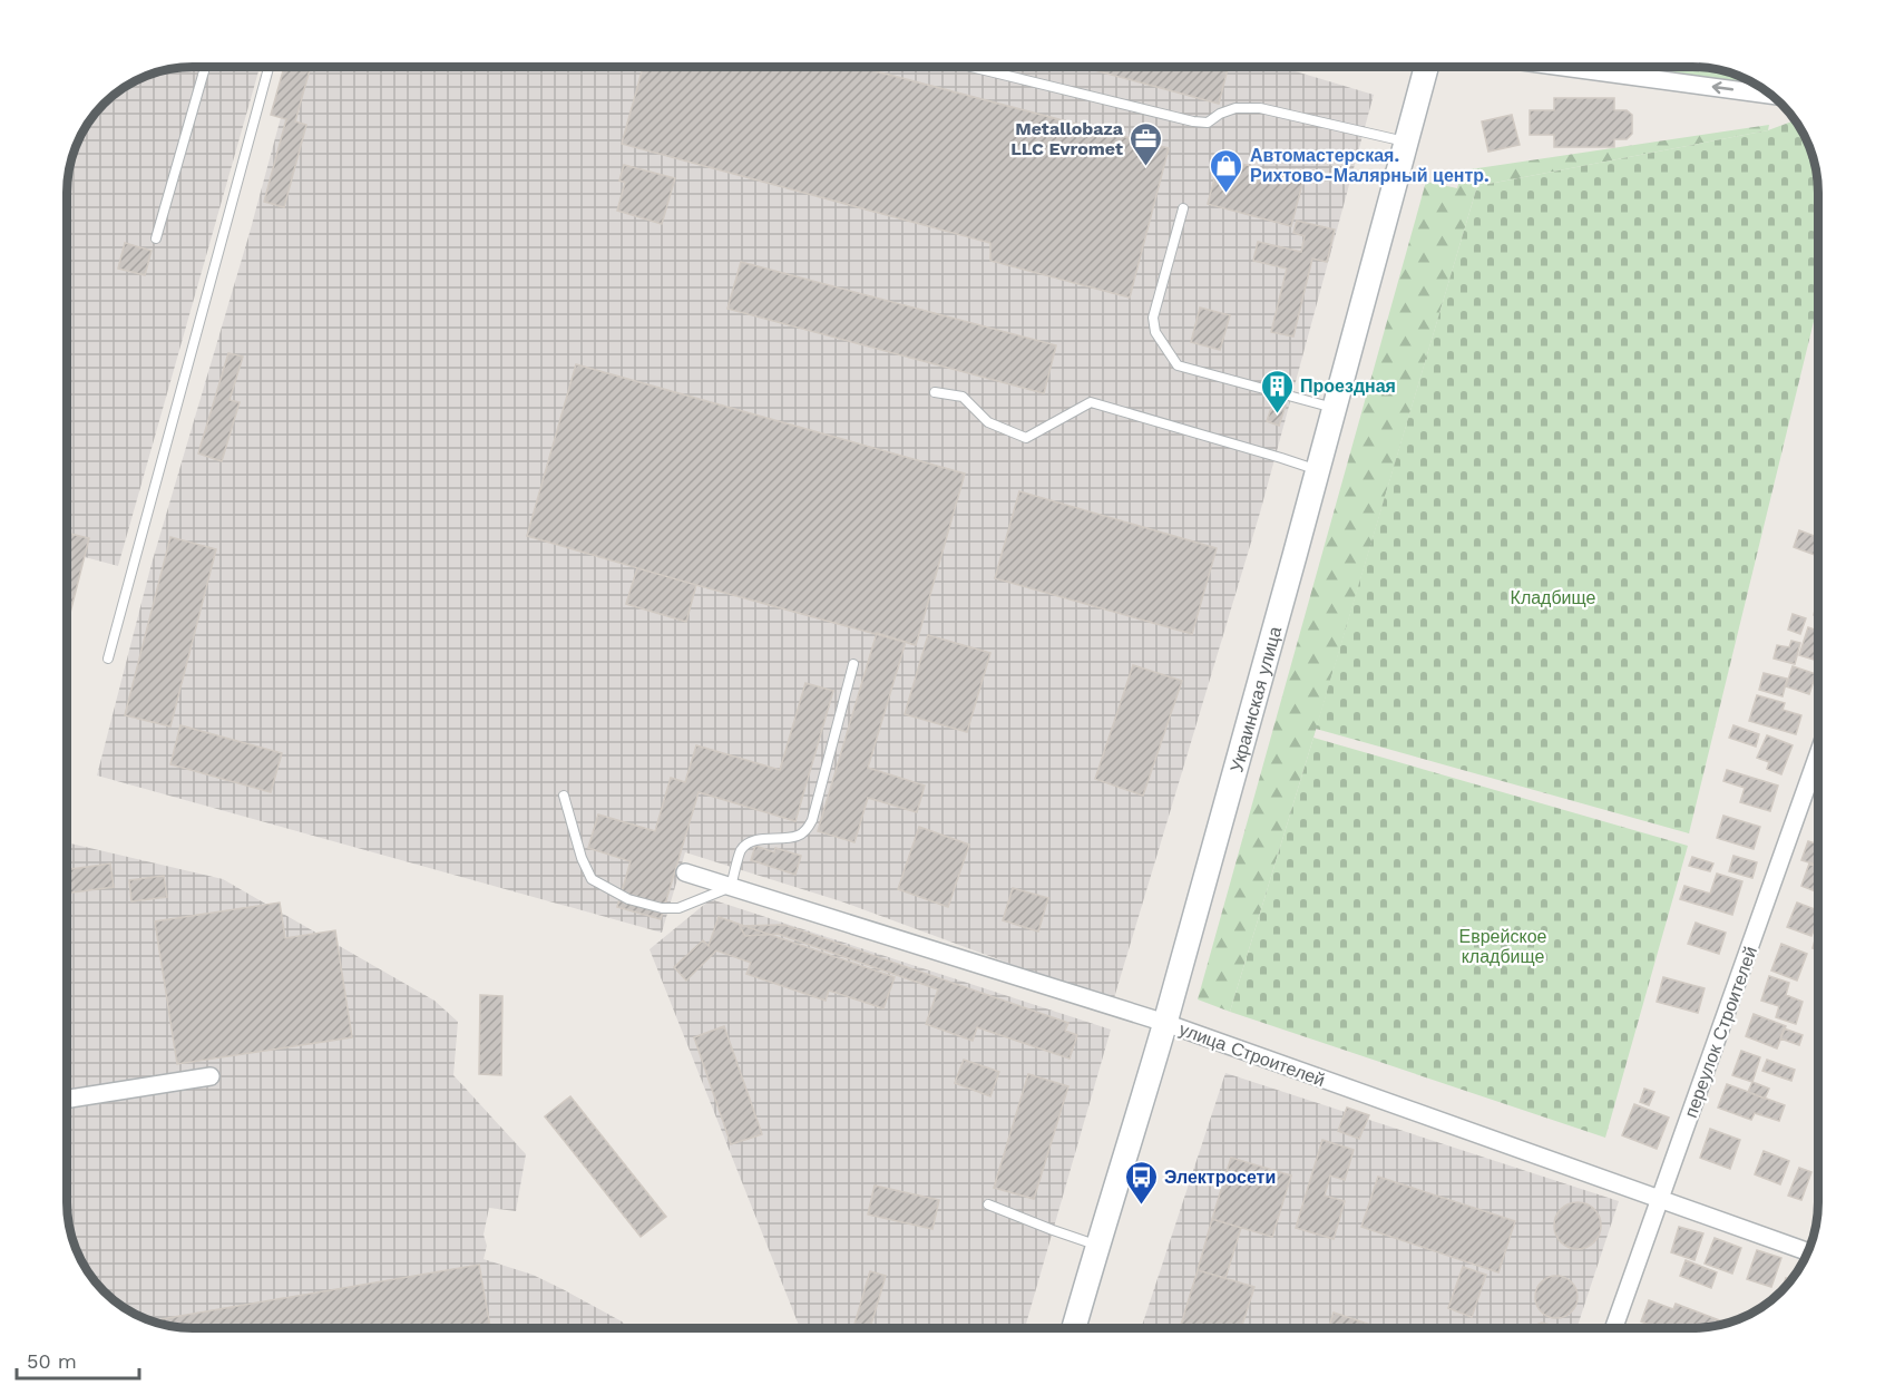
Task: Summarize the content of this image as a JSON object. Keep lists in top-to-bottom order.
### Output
{
  "streets": {
    "street": ["Украинская улица", "переулок Строителей", "улица Строителей"]
  },
  "crossings": [
    ["Украинская улица", "улица Строителей"],
    ["переулок Строителей", "улица Строителей"]
  ],
  "parks": ["Кладбище", "Еврейское кладбище"],
  "places": {
    "office": ["Metallobaza LLC Evromet"],
    "shop": ["Автомастерская. Рихтово-Малярный центр."],
    "building": ["Проездная"],
    "bus stop": ["Электросети"]
  },
  "scale_bar": "50 m"
}
